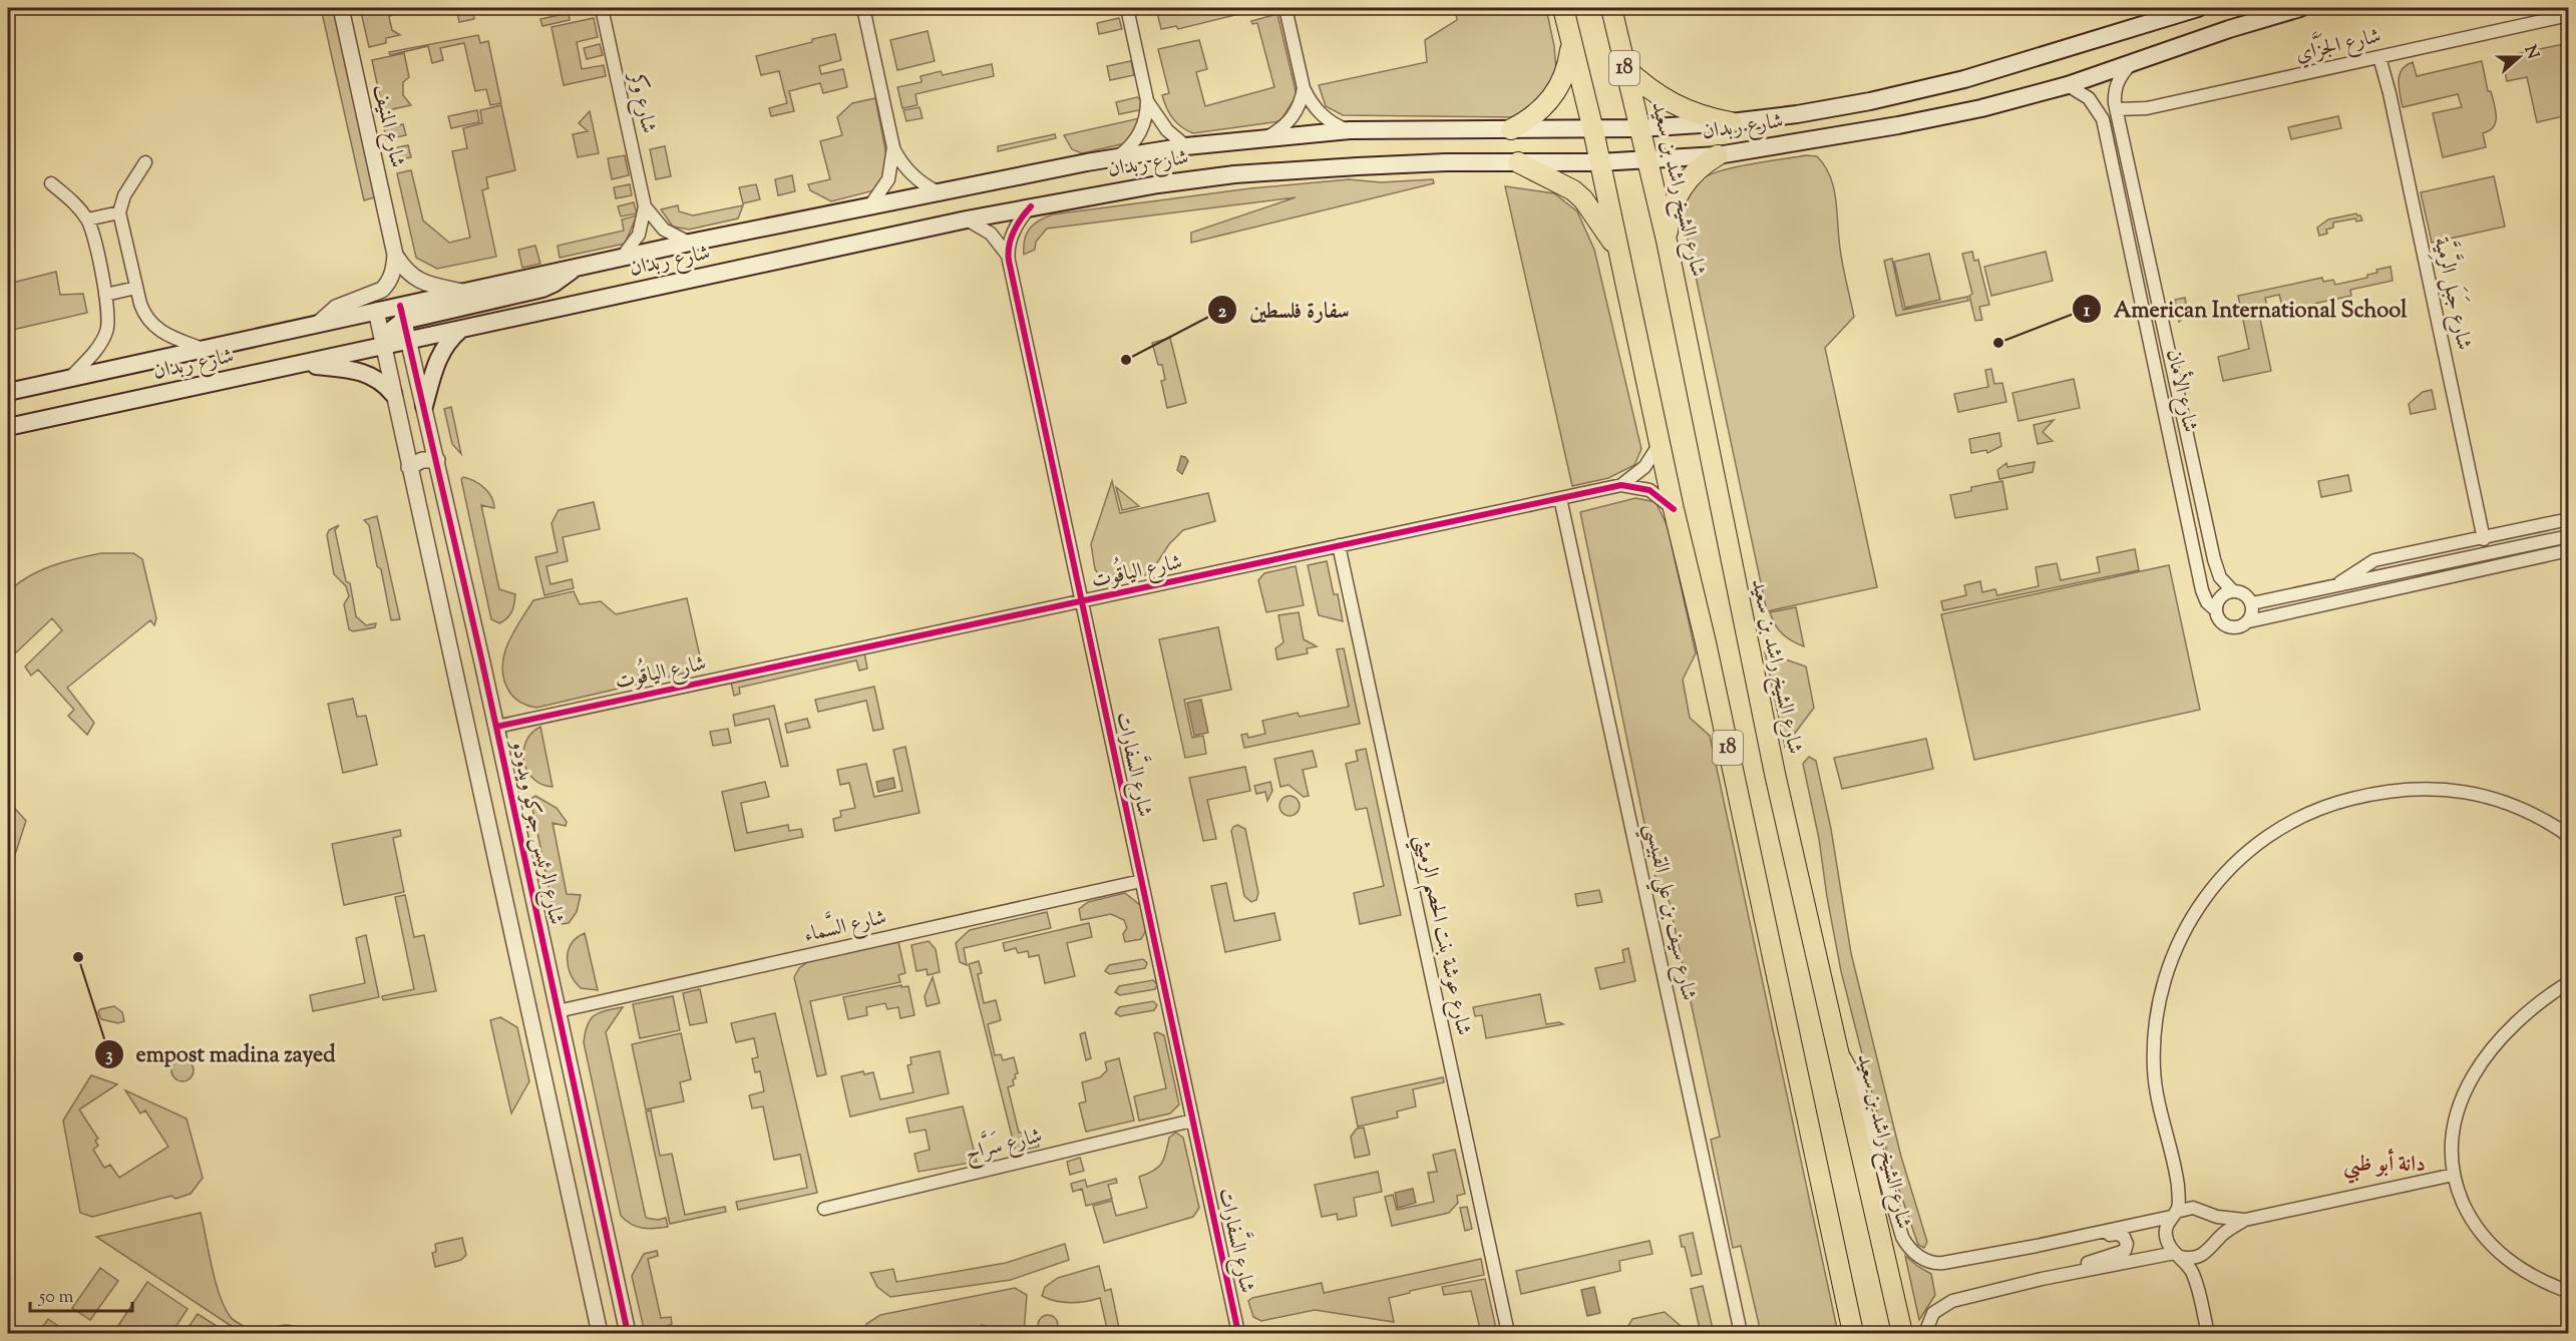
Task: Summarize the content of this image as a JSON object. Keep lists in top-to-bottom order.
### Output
{
  "streets": {
    "main road": ["18", "شارع ربدان", "شارع الشيخ راشد بن سعيد"],
    "street": [
      "شارع الجَزَّاي",
      "شارع وكر",
      "شارع المنيف",
      "شارع جَبَل الرَّمِيَّة",
      "شارع الأمان",
      "شارع الياقُوت",
      "شارع السَّفارات",
      "شارع الرئيس جوكو ويدودو",
      "شارع سيف بن علي القبيسي",
      "شارع السَّماء",
      "شارع عوشة بنت الحصم الرميثي",
      "شارع سَرَّاح"
    ]
  },
  "crossings": [
    ["شارع الجَزَّاي", "شارع جَبَل الرَّمِيَّة"],
    ["شارع الجَزَّاي", "شارع الأمان"],
    ["18", "شارع ربدان"],
    ["18", "شارع الياقُوت"],
    ["شارع وكر", "شارع ربدان"],
    ["شارع المنيف", "شارع ربدان"],
    ["شارع ربدان", "شارع الشيخ راشد بن سعيد"],
    ["شارع ربدان", "شارع الأمان"],
    ["شارع ربدان", "شارع السَّفارات"],
    ["شارع ربدان", "شارع الرئيس جوكو ويدودو"],
    ["شارع الياقُوت", "شارع السَّفارات"],
    ["شارع الياقُوت", "شارع الرئيس جوكو ويدودو"],
    ["شارع الياقُوت", "شارع سيف بن علي القبيسي"],
    ["شارع الياقُوت", "شارع عوشة بنت الحصم الرميثي"],
    ["شارع السَّفارات", "شارع السَّماء"],
    ["شارع السَّفارات", "شارع سَرَّاح"],
    ["شارع الرئيس جوكو ويدودو", "شارع السَّماء"]
  ],
  "districts": ["دانة أبو ظبي"],
  "places": ["American International School", "سفارة فلسطين", "empost madina zayed"],
  "scale_bar": "50 m",
  "north": "right"
}
